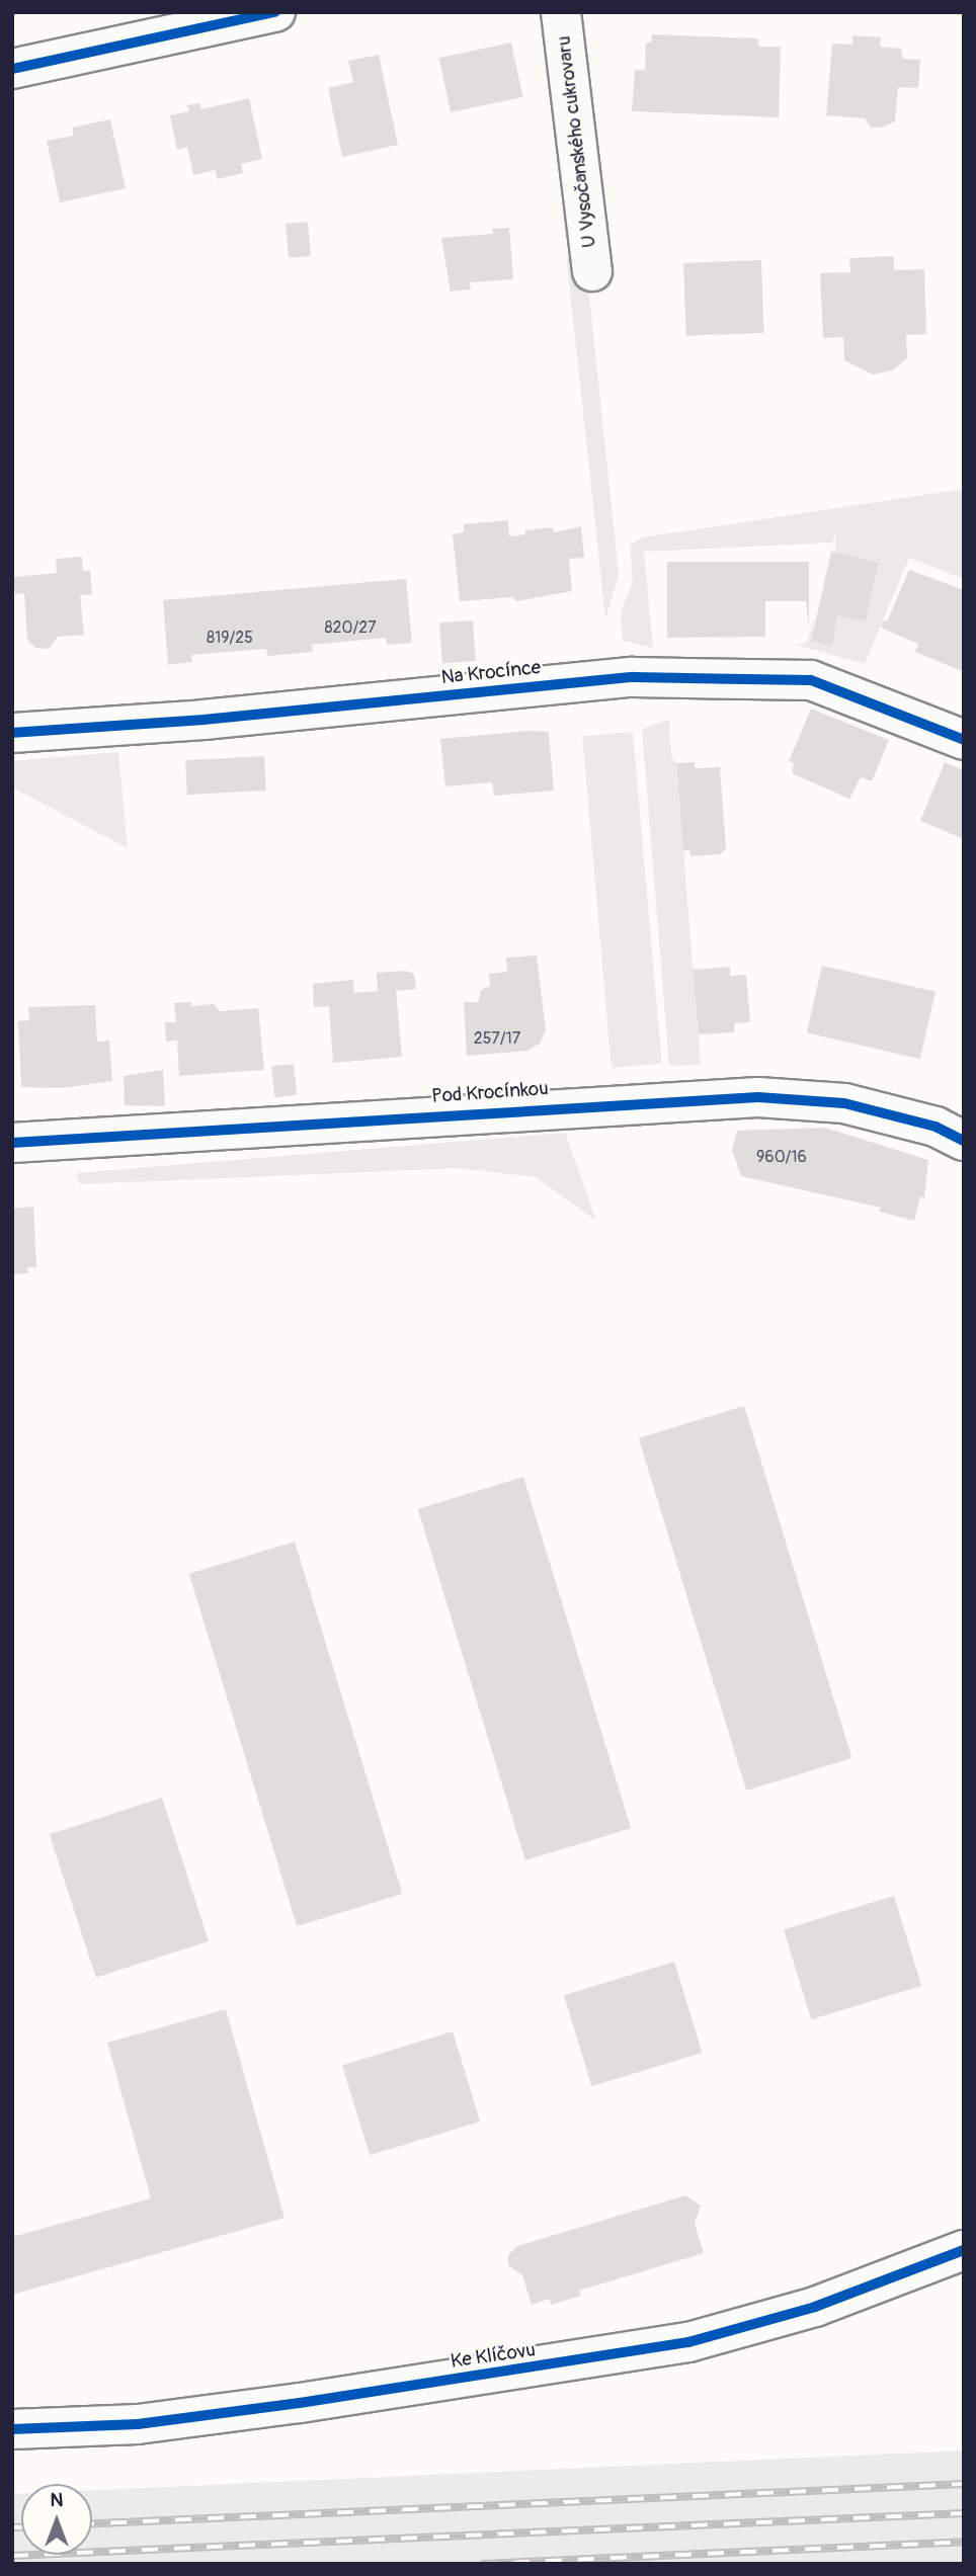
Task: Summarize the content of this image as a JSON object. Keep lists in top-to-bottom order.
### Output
{
  "streets": {
    "street": [
      "U Vysočanského cukrovaru",
      "Na Krocínce",
      "Pod Krocínkou",
      "Ke Klíčovu"
    ]
  },
  "house_numbers": [
    "820/27",
    "819/25",
    "257/17",
    "960/16"
  ],
  "north": "top"
}
